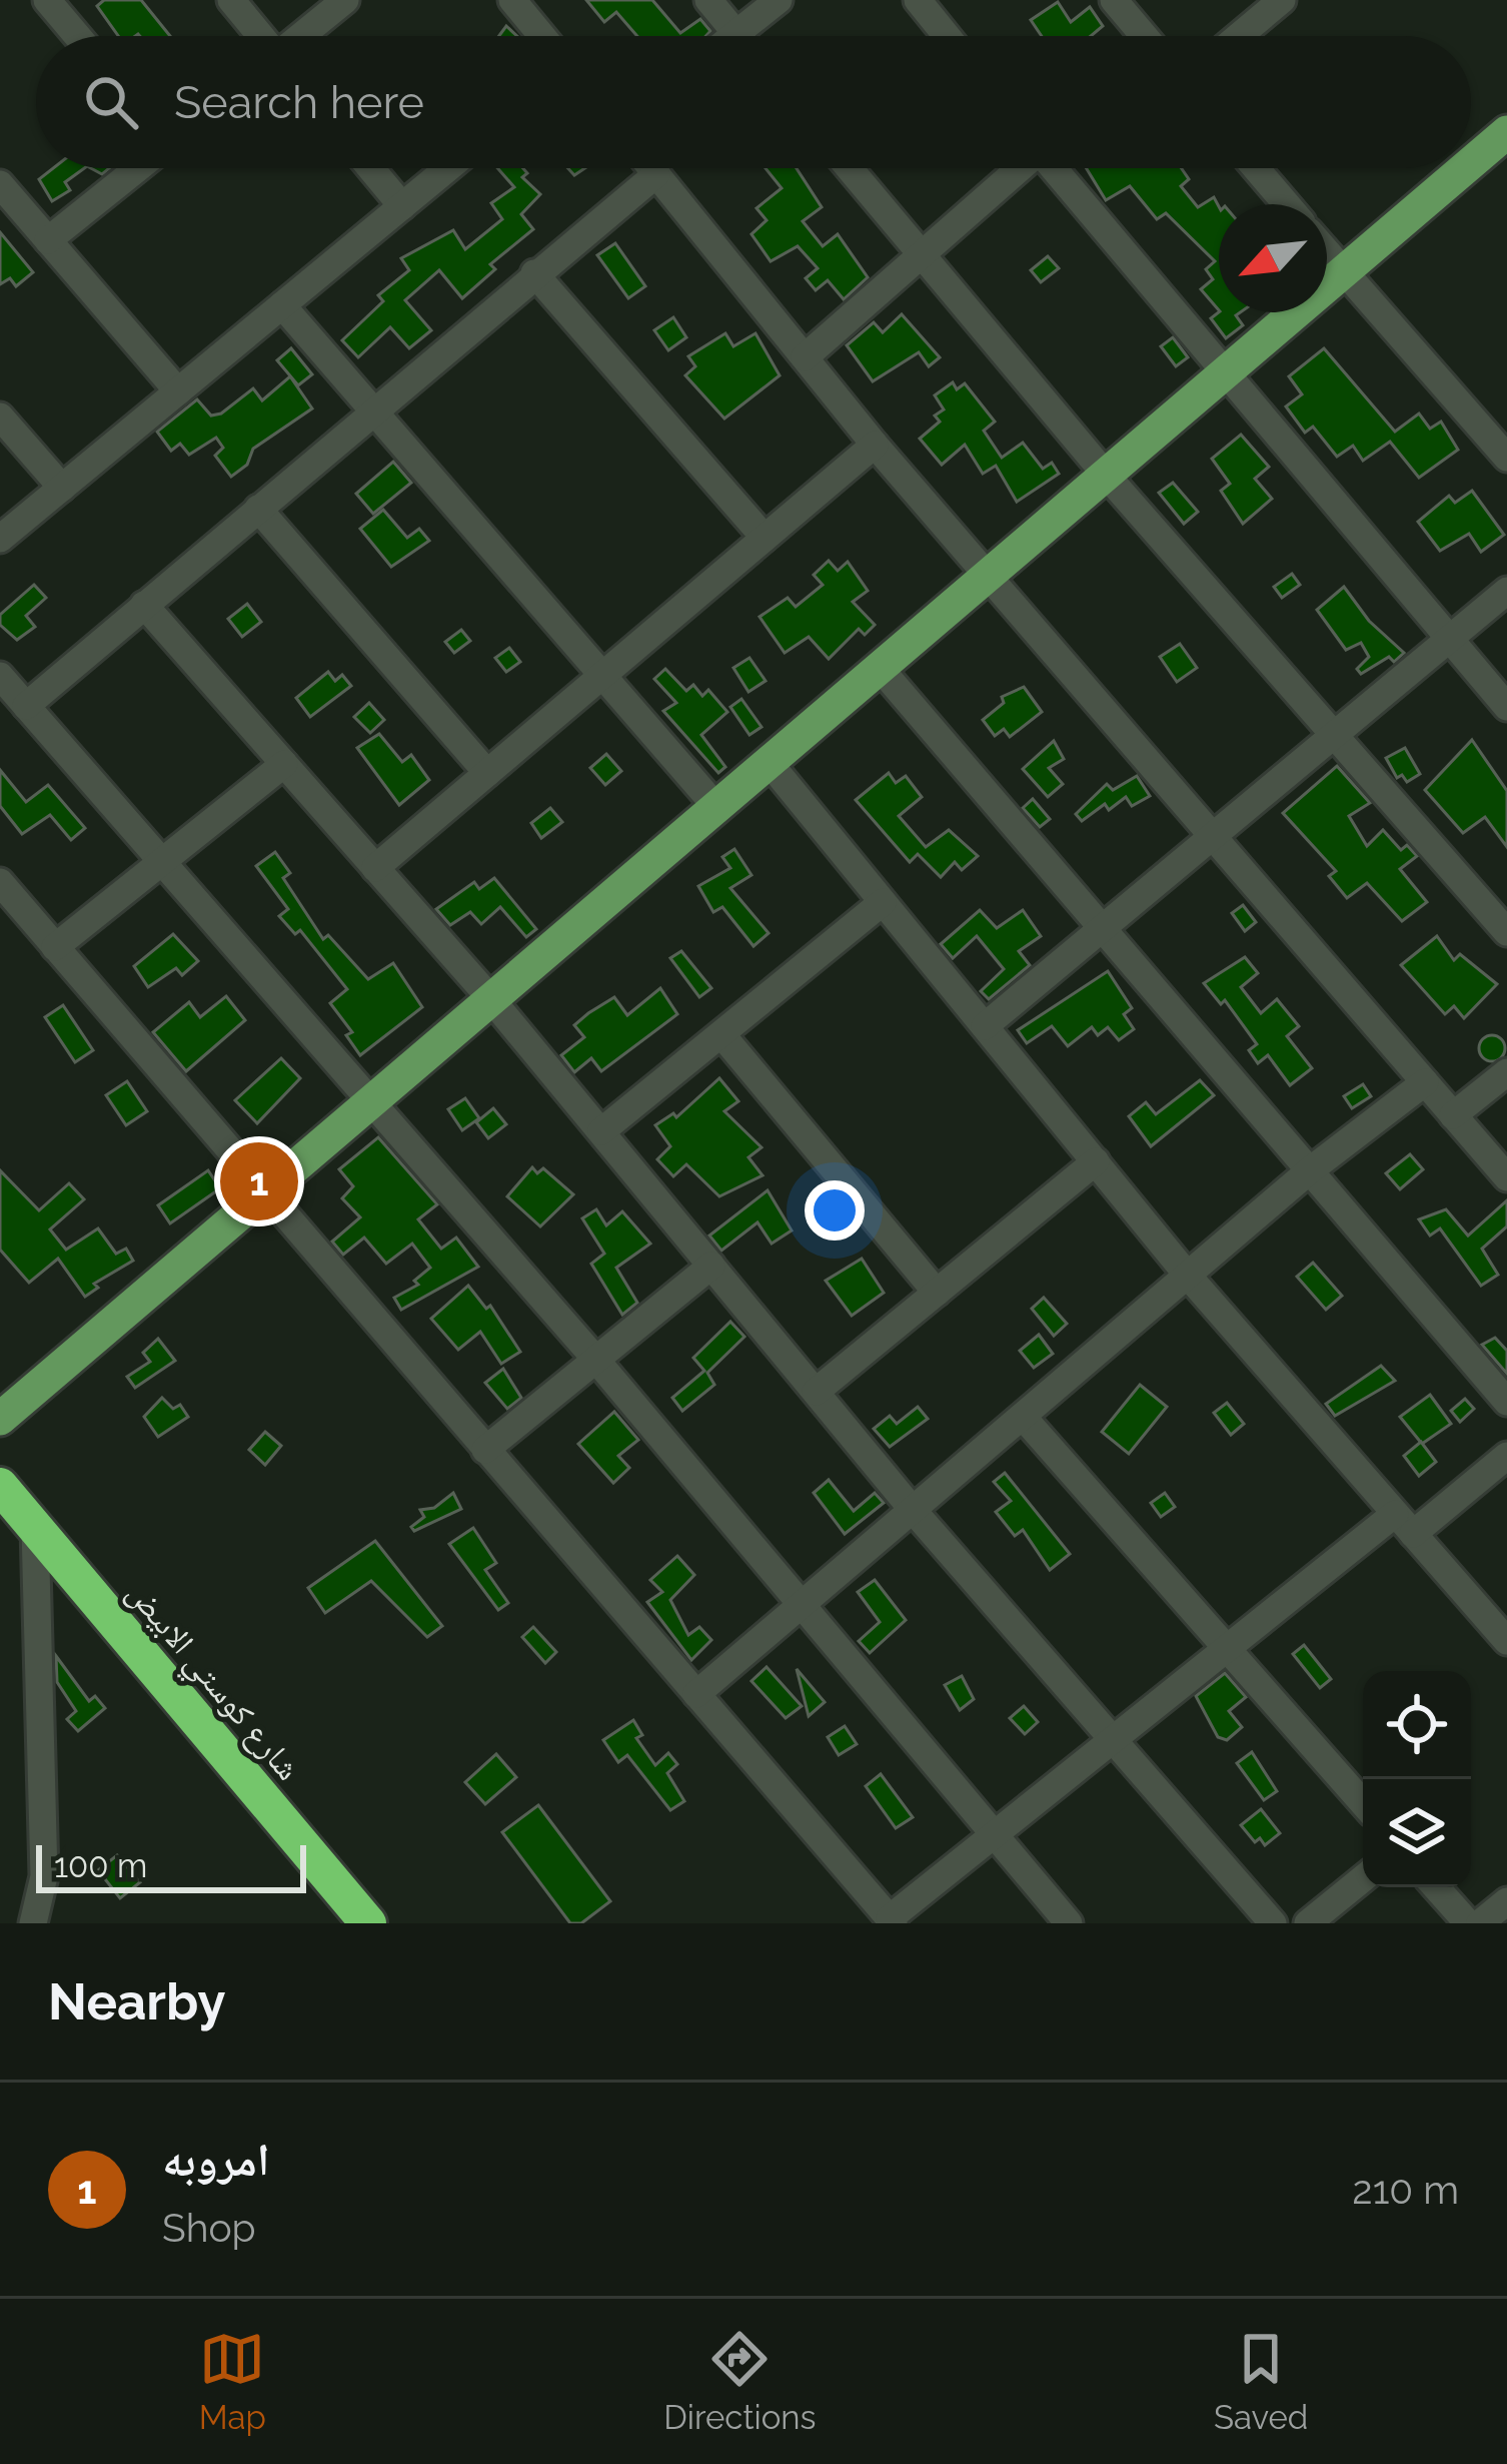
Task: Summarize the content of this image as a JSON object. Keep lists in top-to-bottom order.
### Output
{
  "streets": {
    "highway": ["شارع كوستي الابيض"]
  },
  "scale_bar": "100 m",
  "north": "bottom left",
  "page": {
    "search": "Search here",
    "pins": "1",
    "scale": "100 m",
    "heading": "Nearby",
    "list": [
      {
        "mark": "1",
        "name": "امروبه",
        "note": "Shop",
        "value": "210 m"
      }
    ],
    "nav": ["Map", "Directions", "Saved"]
  }
}
